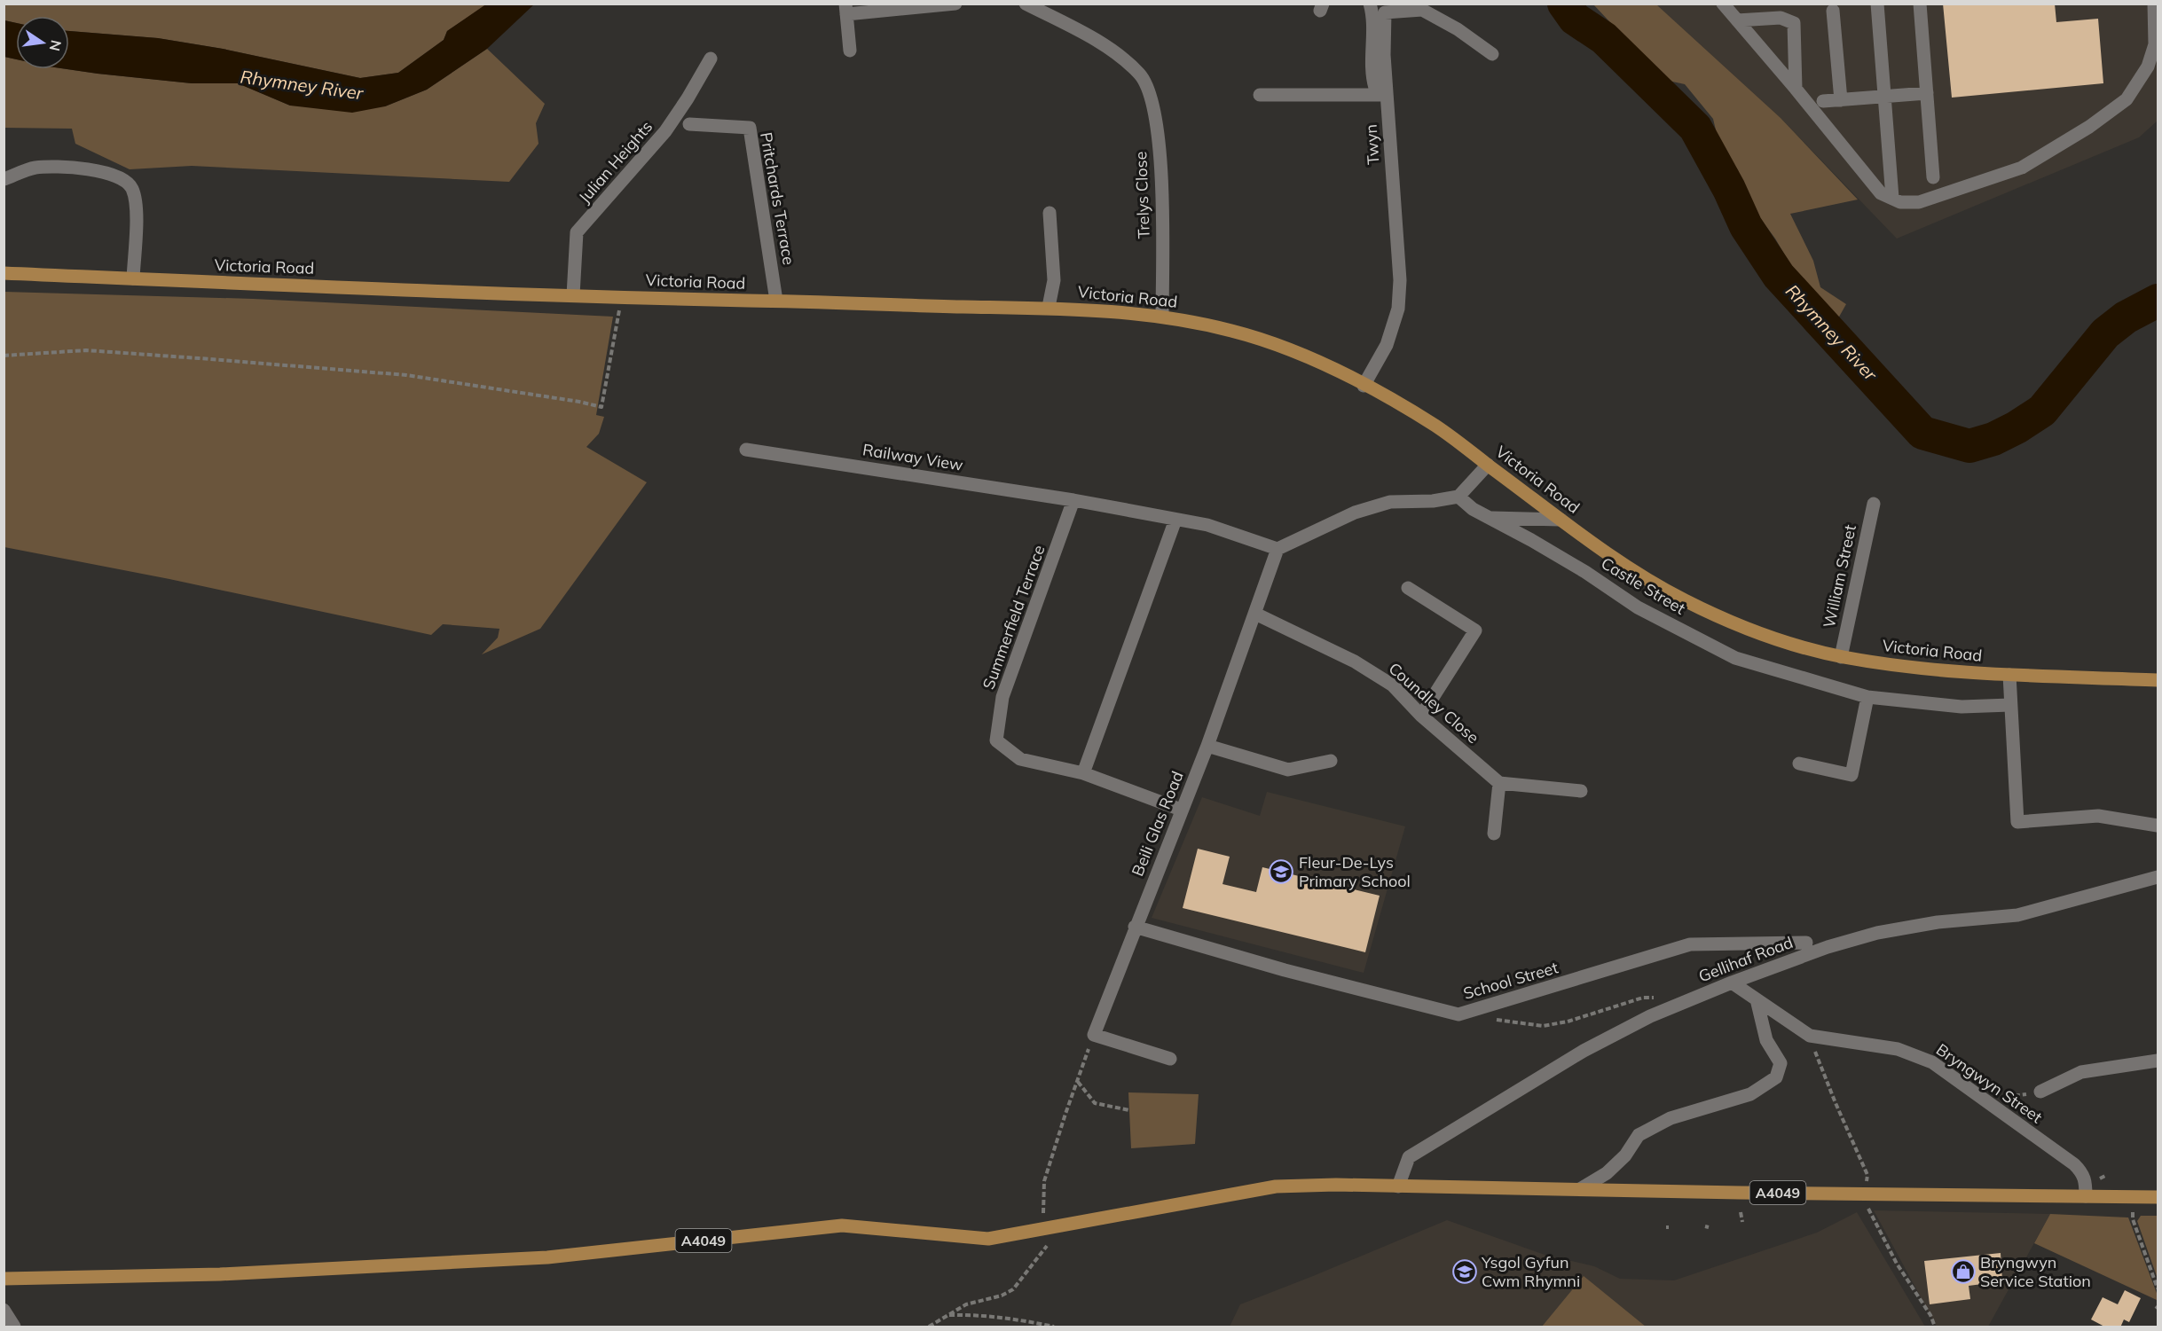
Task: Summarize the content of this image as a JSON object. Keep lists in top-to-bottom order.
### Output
{
  "streets": {
    "main road": ["Victoria Road", "A4049"],
    "street": [
      "Twyn",
      "Julian Heights",
      "Trelys Close",
      "Pritchards Terrace",
      "Railway View",
      "William Street",
      "Castle Street",
      "Summerfield Terrace",
      "Coundley Close",
      "Beili Glas Road",
      "Gellihaf Road",
      "School Street",
      "Bryngwyn Street"
    ]
  },
  "crossings": [
    ["Twyn", "Victoria Road"],
    ["Julian Heights", "Victoria Road"],
    ["Trelys Close", "Victoria Road"],
    ["Pritchards Terrace", "Victoria Road"],
    ["Victoria Road", "William Street"],
    ["Railway View", "Summerfield Terrace"],
    ["Railway View", "Beili Glas Road"],
    ["Summerfield Terrace", "Beili Glas Road"],
    ["Coundley Close", "Beili Glas Road"],
    ["Beili Glas Road", "School Street"],
    ["Gellihaf Road", "Bryngwyn Street"],
    ["Gellihaf Road", "A4049"],
    ["Bryngwyn Street", "A4049"]
  ],
  "water": ["Rhymney River"],
  "places": {
    "school or university": ["Fleur-De-Lys Primary School", "Ysgol Gyfun Cwm Rhymni"],
    "shop": ["Bryngwyn Service Station"]
  },
  "north": "right"
}
